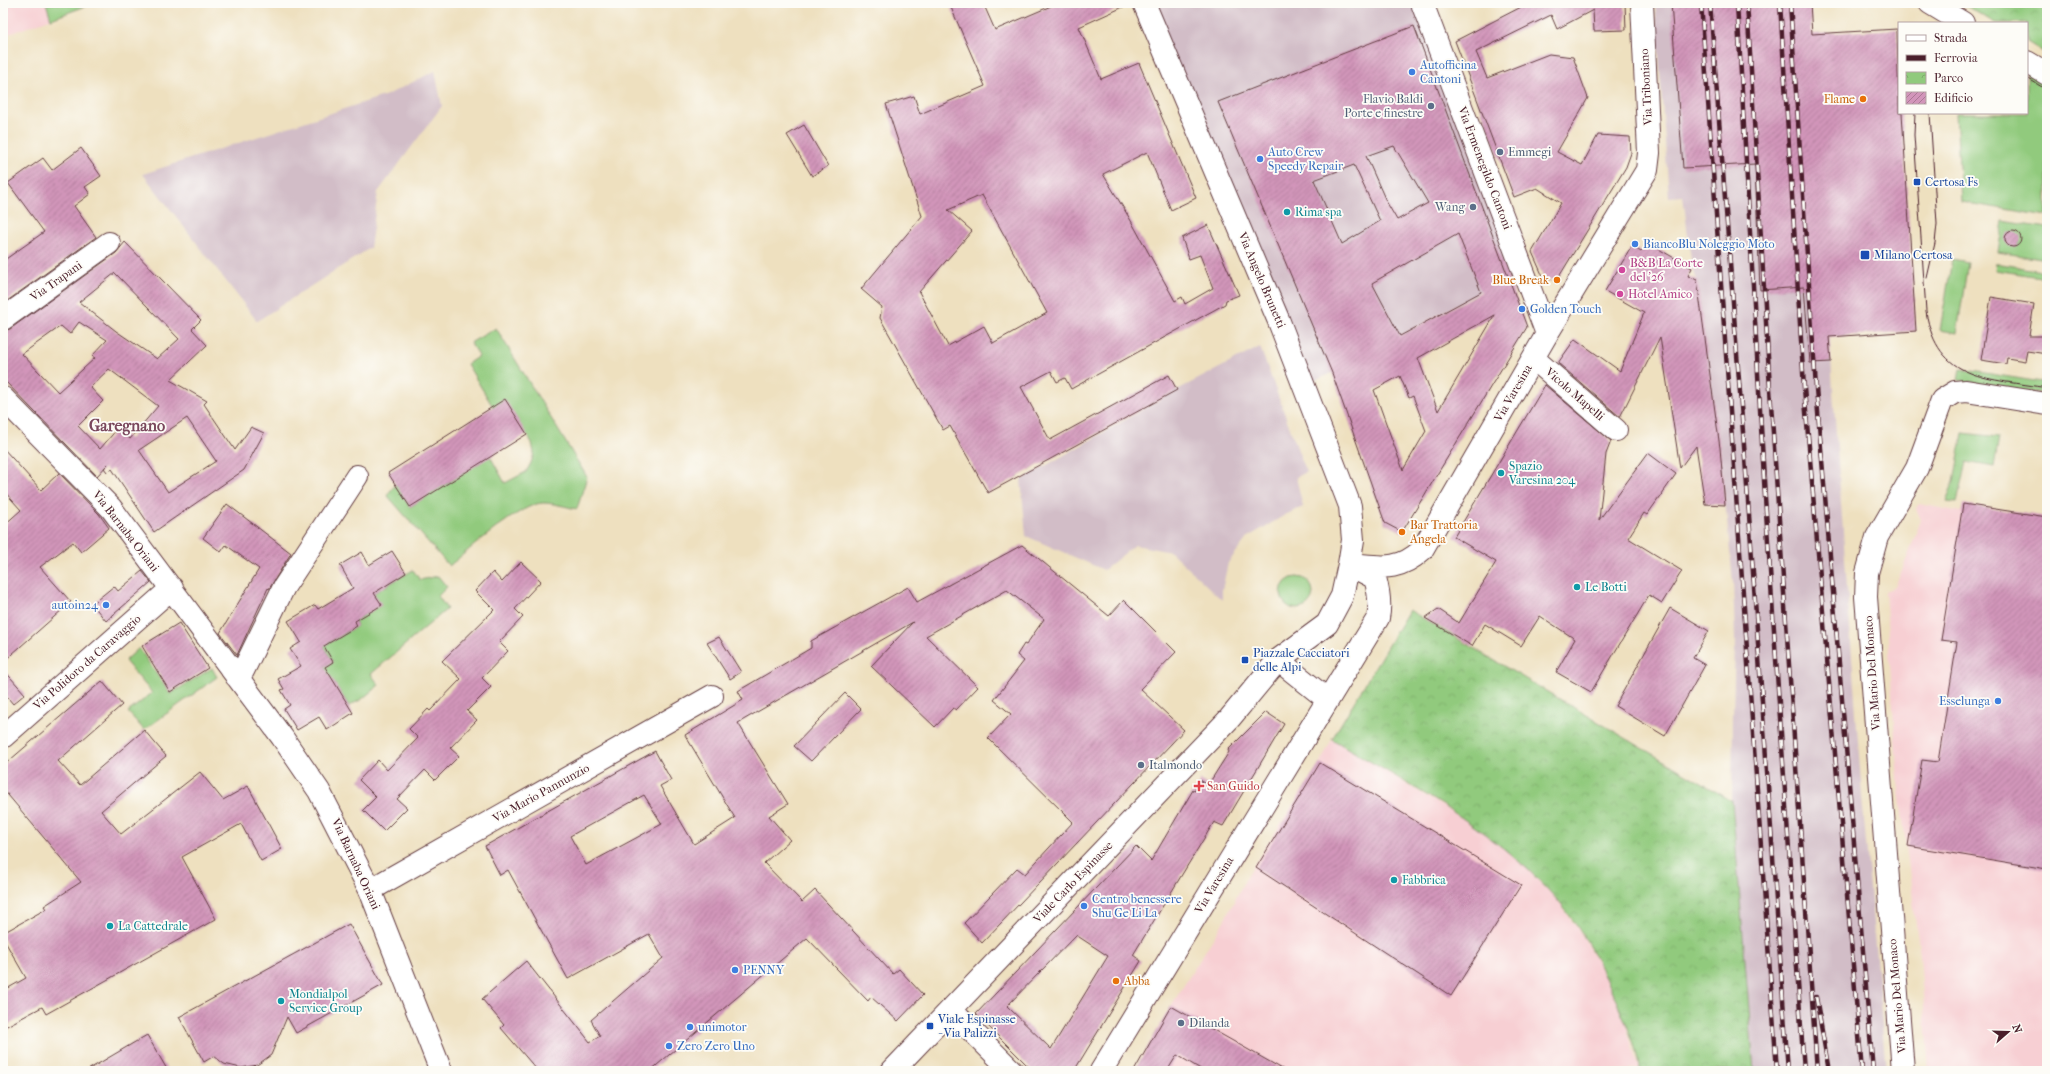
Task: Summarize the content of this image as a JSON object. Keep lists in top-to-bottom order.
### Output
{
  "streets": {
    "street": [
      "Via Triboniano",
      "Via Ermenegildo Cantoni",
      "Via Angelo Brunetti",
      "Via Trapani",
      "Via Varesina",
      "Vicolo Mapelli",
      "Via Barnaba Oriani",
      "Via Polidoro da Caravaggio",
      "Via Mario Del Monaco",
      "Via Mario Pannunzio",
      "Viale Carlo Espinasse"
    ]
  },
  "crossings": [
    ["Via Triboniano", "Via Varesina"],
    ["Via Ermenegildo Cantoni", "Via Varesina"],
    ["Via Angelo Brunetti", "Via Varesina"],
    ["Via Varesina", "Vicolo Mapelli"],
    ["Via Barnaba Oriani", "Via Polidoro da Caravaggio"],
    ["Via Barnaba Oriani", "Via Mario Pannunzio"]
  ],
  "districts": ["Garegnano"],
  "places": {
    "other": [
      "Autofficina Cantoni",
      "Flame",
      "Flavio Baldi Porte e finestre",
      "Emmegi",
      "Auto Crew Speedy Repair",
      "Wang",
      "Rima spa",
      "BiancoBlu Noleggio Moto",
      "B&B La Corte del '26",
      "Blue Break",
      "Hotel Amico",
      "Golden Touch",
      "Spazio Varesina 204",
      "Bar Trattoria Angela",
      "Le Botti",
      "autoin24",
      "Esselunga",
      "Italmondo",
      "Fabbrica",
      "Centro benessere Shu Ge Li La",
      "La Cattedrale",
      "PENNY",
      "Abba",
      "Mondialpol Service Group",
      "Dilanda",
      "unimotor",
      "Zero Zero Uno"
    ],
    "transit": [
      "Certosa Fs",
      "Milano Certosa",
      "Piazzale Cacciatori delle Alpi",
      "Viale Espinasse - Via Palizzi"
    ],
    "health": ["San Guido"]
  },
  "legend": [
    "Strada",
    "Ferrovia",
    "Parco",
    "Edificio"
  ],
  "north": "right"
}
